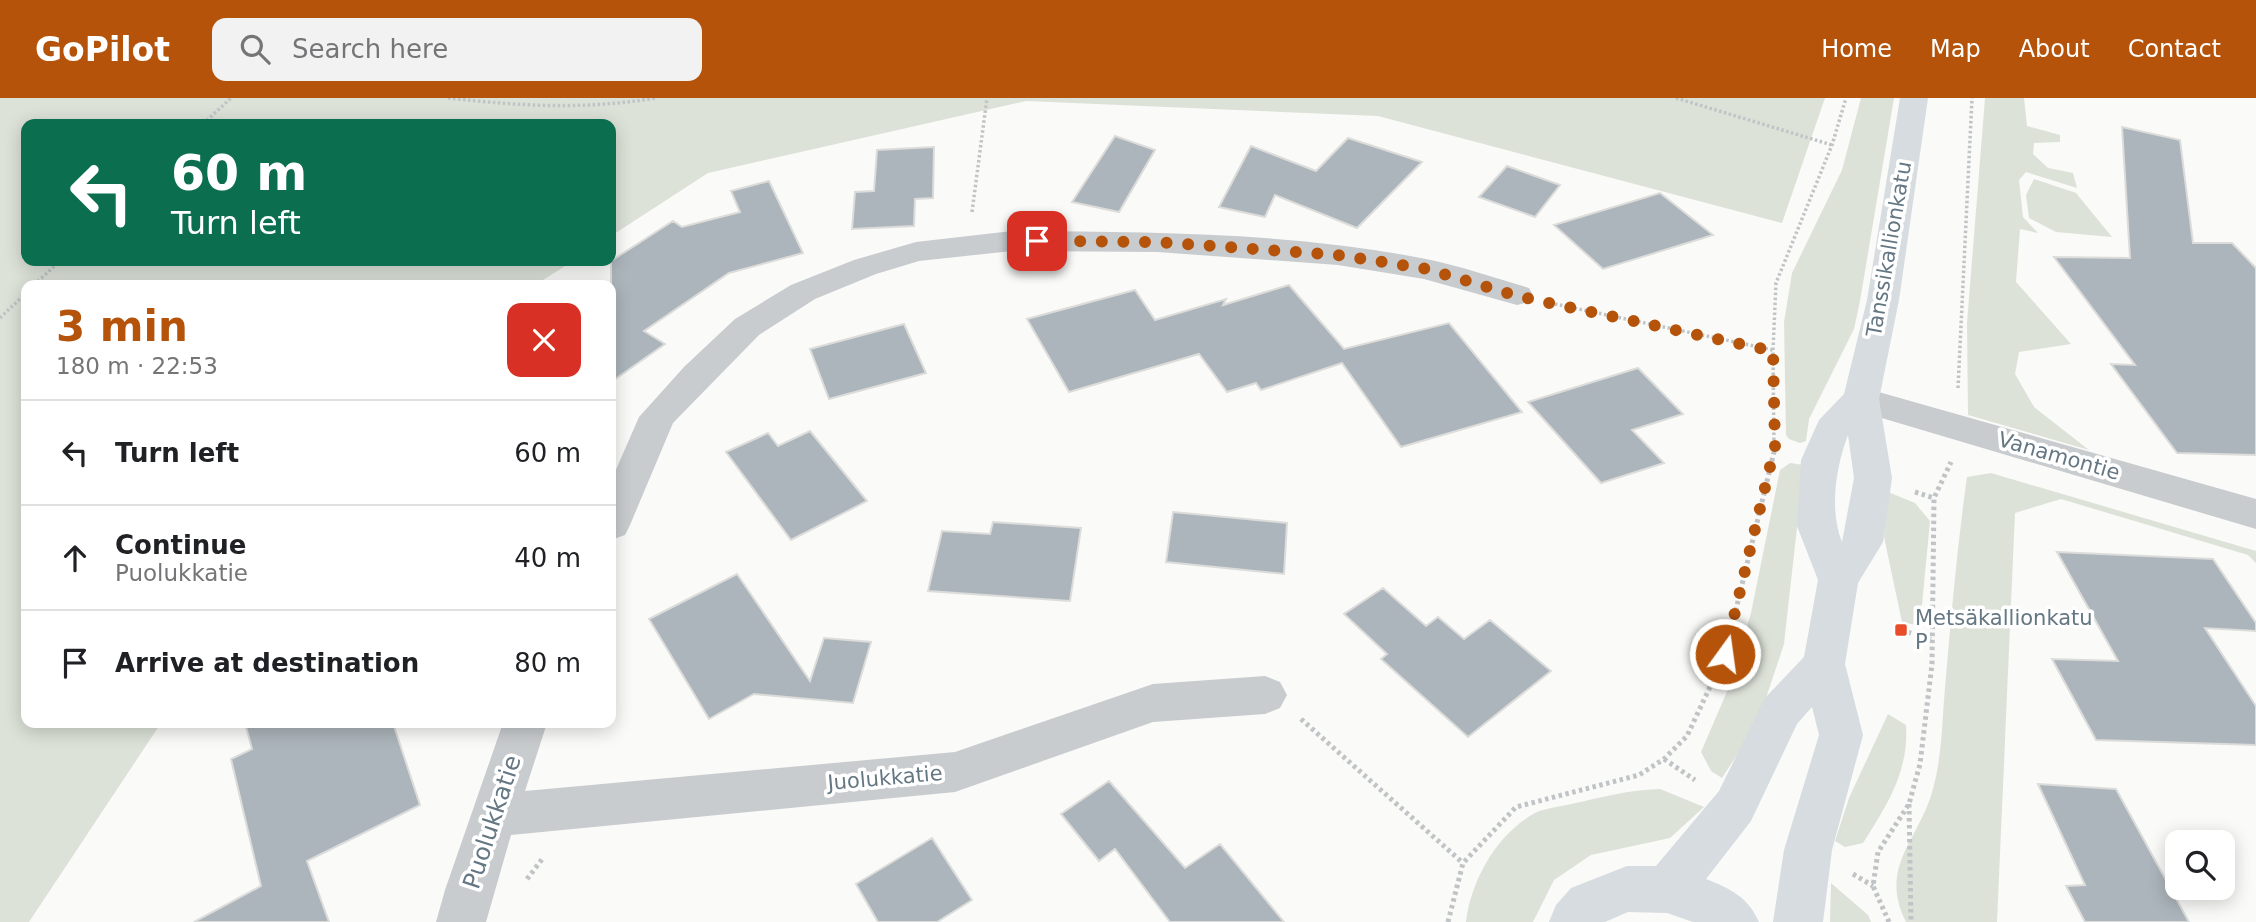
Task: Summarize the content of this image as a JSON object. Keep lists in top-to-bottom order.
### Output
{
  "streets": {
    "street": [
      "Tanssikallionkatu",
      "Vanamontie",
      "Juolukkatie",
      "Puolukkatie"
    ]
  },
  "crossings": [
    ["Tanssikallionkatu", "Vanamontie"],
    ["Juolukkatie", "Puolukkatie"]
  ],
  "places": {
    "transit": ["Metsäkallionkatu P"]
  },
  "page": {
    "header": "GoPilot",
    "search": "Search here",
    "nav": [
      "Home",
      "Map",
      "About",
      "Contact"
    ],
    "turn": ["60 m", "Turn left"],
    "heading": ["3 min", "180 m · 22:53"],
    "list": [
      {
        "name": "Turn left",
        "value": "60 m"
      },
      {
        "name": "Continue",
        "note": "Puolukkatie",
        "value": "40 m"
      },
      {
        "name": "Arrive at destination",
        "value": "80 m"
      }
    ]
  }
}
